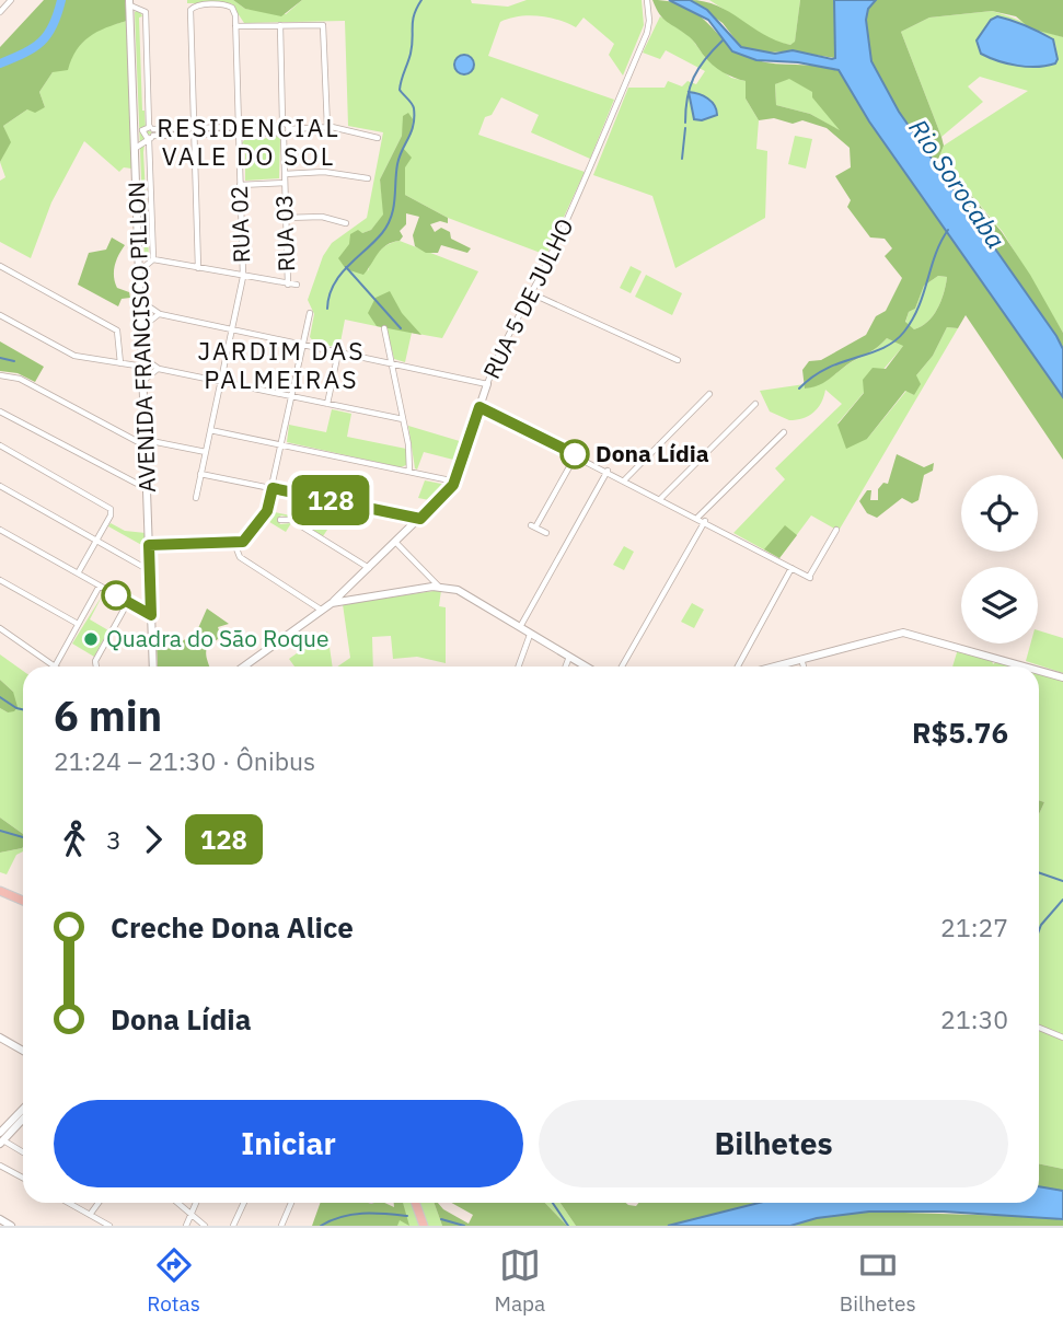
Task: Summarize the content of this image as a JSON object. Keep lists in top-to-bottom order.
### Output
{
  "streets": {
    "street": [
      "RUA 02",
      "RUA 03",
      "RUA 5 DE JULHO",
      "AVENIDA FRANCISCO PILLON"
    ]
  },
  "districts": ["RESIDENCIAL VALE DO SOL", "JARDIM DAS PALMEIRAS"],
  "water": ["Rio Sorocaba"],
  "places": ["Dona Lídia", "Quadra do São Roque"],
  "lines": ["bus line 128"],
  "page": {
    "on_map": "128",
    "heading": ["6 min", "21:24 – 21:30 · Ônibus", "R$5.76"],
    "legs": ["3", "128"],
    "list": [
      {
        "name": "Creche Dona Alice",
        "value": "21:27"
      },
      {
        "name": "Dona Lídia",
        "value": "21:30"
      }
    ],
    "buttons": ["Iniciar", "Bilhetes"],
    "tabs": ["Rotas", "Mapa", "Bilhetes"]
  }
}
